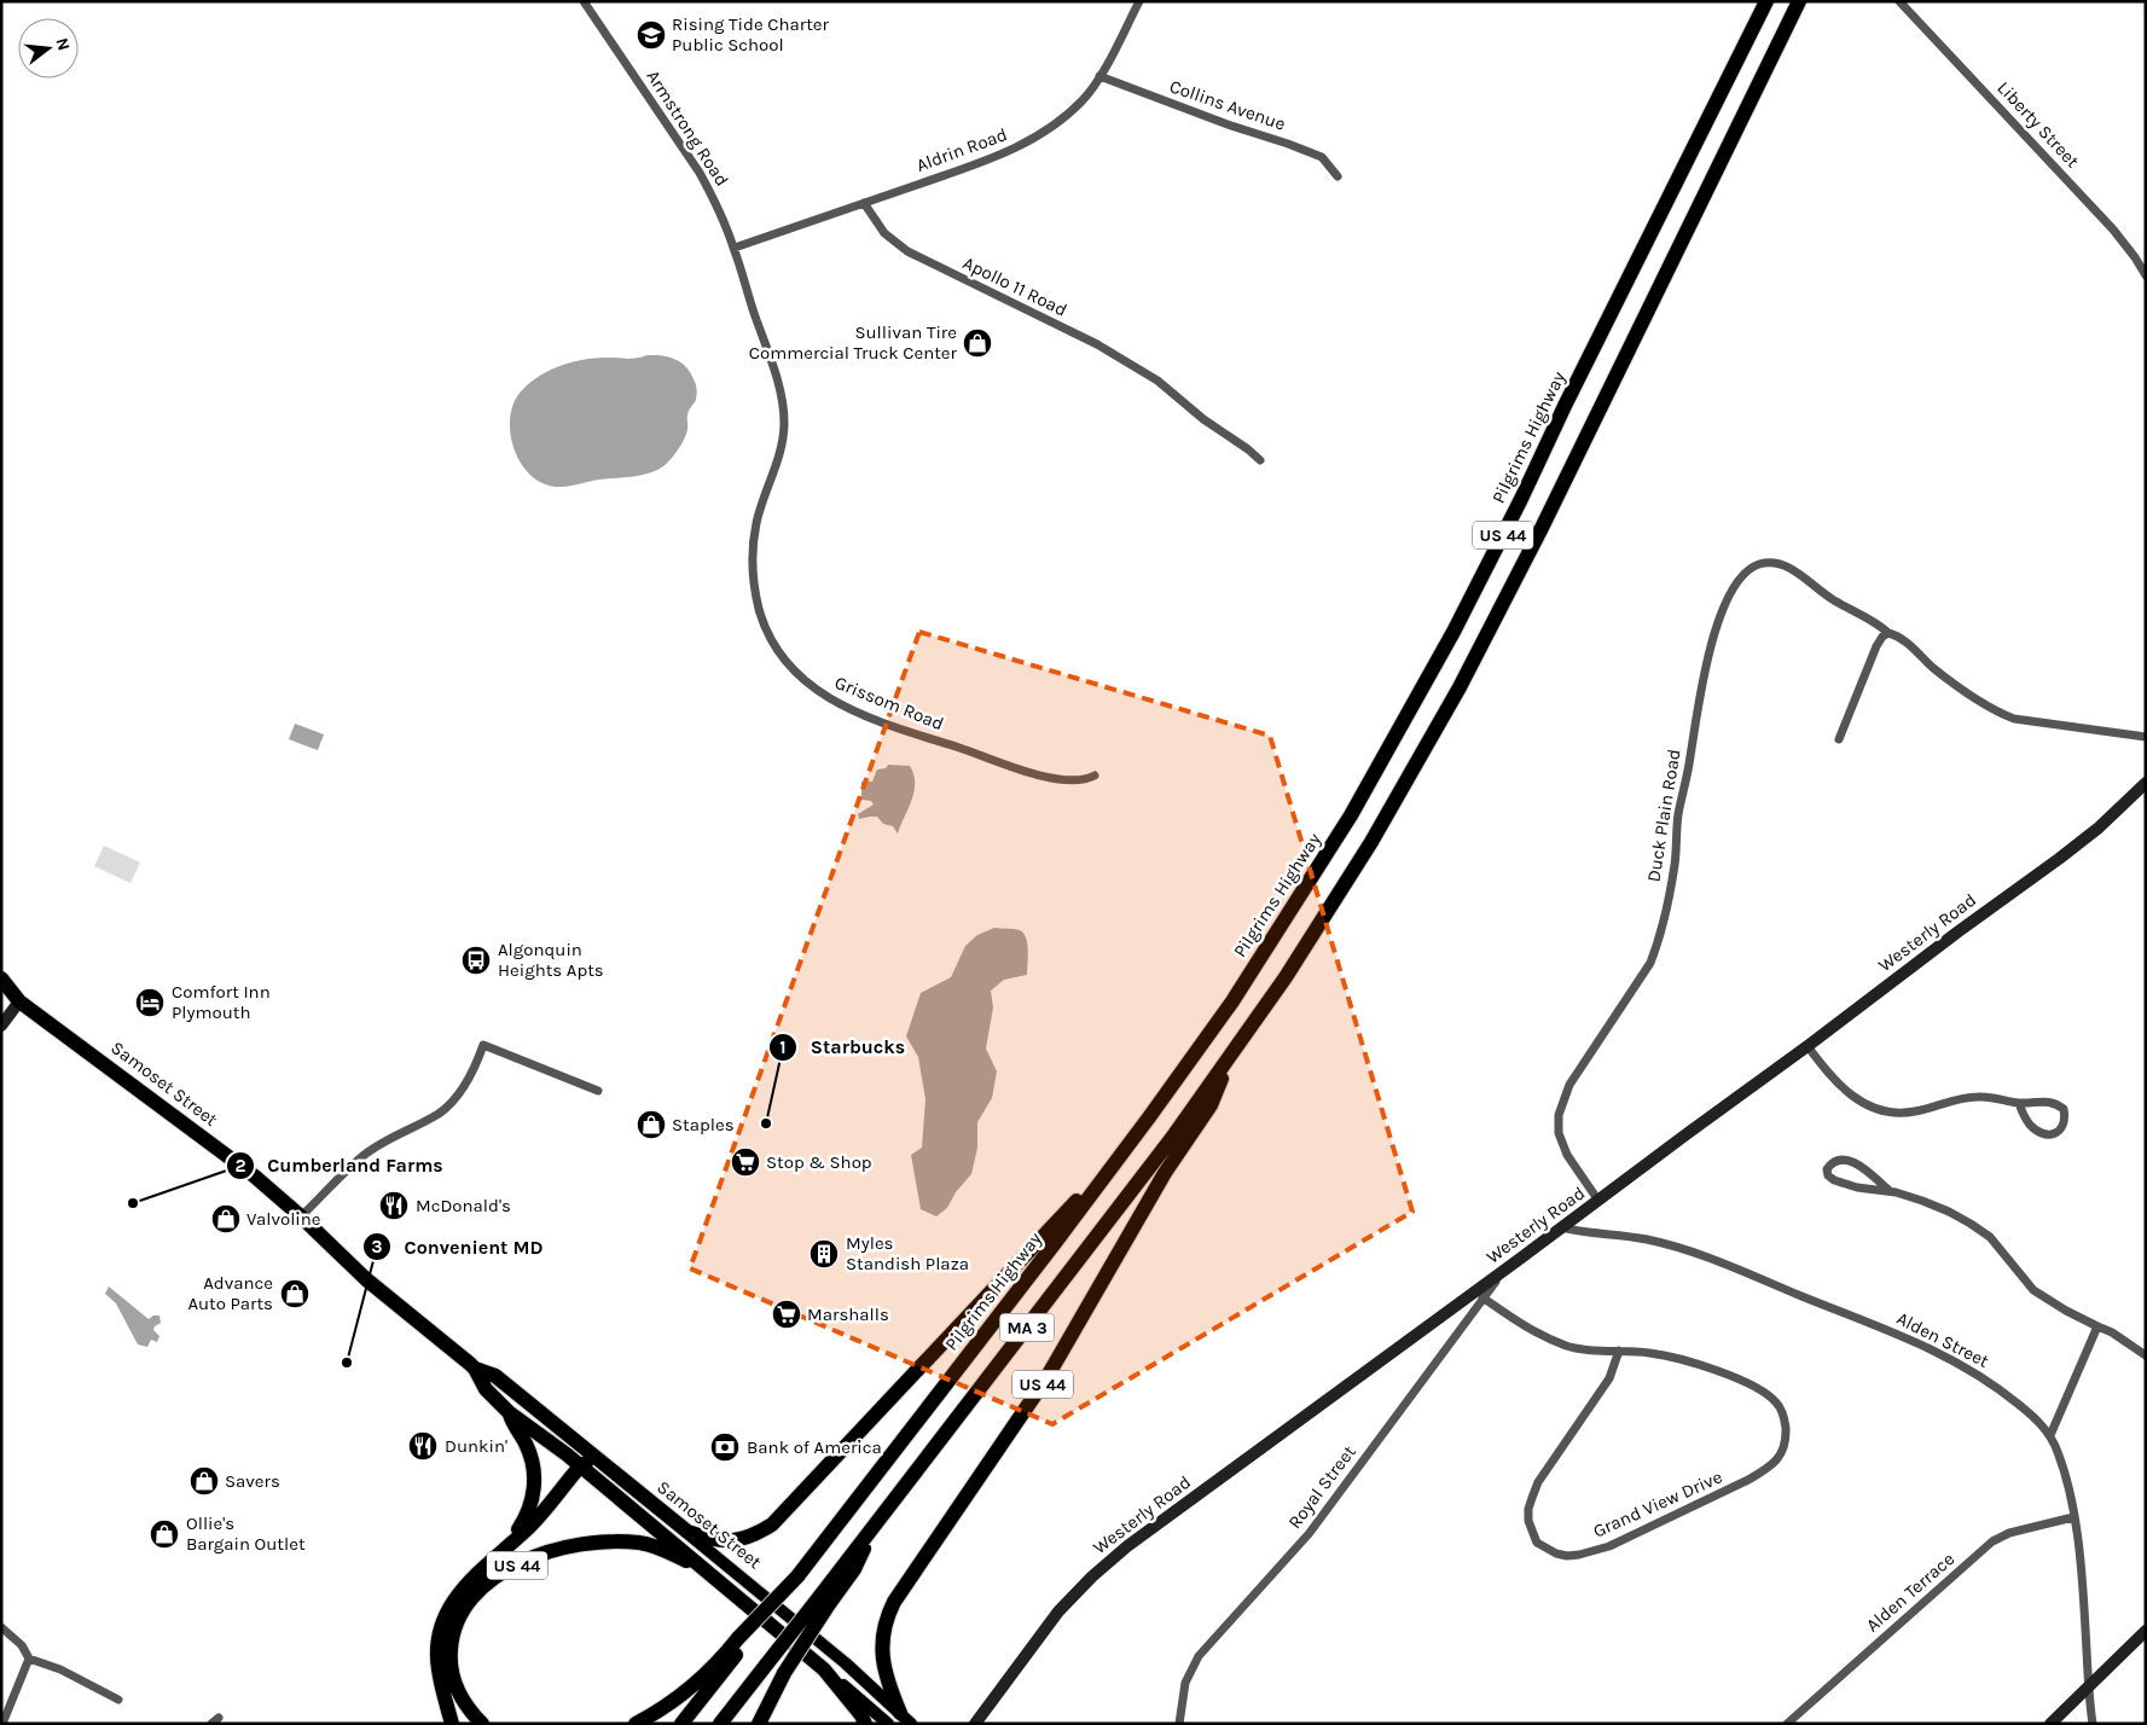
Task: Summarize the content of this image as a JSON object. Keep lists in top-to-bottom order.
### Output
{
  "streets": {
    "highway": [
      "Pilgrims Highway",
      "US 44",
      "Samoset Street",
      "MA 3"
    ],
    "street": [
      "Collins Avenue",
      "Liberty Street",
      "Armstrong Road",
      "Aldrin Road",
      "Apollo 11 Road",
      "Grissom Road",
      "Duck Plain Road",
      "Westerly Road",
      "Alden Street",
      "Royal Street",
      "Grand View Drive",
      "Alden Terrace"
    ]
  },
  "crossings": [
    ["Collins Avenue", "Aldrin Road"],
    ["Armstrong Road", "Aldrin Road"],
    ["Armstrong Road", "Grissom Road"],
    ["Aldrin Road", "Apollo 11 Road"],
    ["Aldrin Road", "Grissom Road"],
    ["Pilgrims Highway", "US 44"],
    ["US 44", "Samoset Street"],
    ["US 44", "MA 3"],
    ["Duck Plain Road", "Westerly Road"],
    ["Westerly Road", "Alden Street"],
    ["Westerly Road", "Royal Street"],
    ["Alden Street", "Alden Terrace"],
    ["Royal Street", "Grand View Drive"]
  ],
  "places": {
    "school or university": ["Rising Tide Charter Public School"],
    "shop": [
      "Sullivan Tire Commercial Truck Center",
      "Staples",
      "Valvoline",
      "Advance Auto Parts",
      "Savers",
      "Ollie's Bargain Outlet"
    ],
    "bus stop": ["Algonquin Heights Apts"],
    "hotel": ["Comfort Inn Plymouth"],
    "other": ["Starbucks", "Cumberland Farms", "Convenient MD"],
    "supermarket": ["Stop & Shop", "Marshalls"],
    "restaurant": ["McDonald's", "Dunkin'"],
    "building": ["Myles Standish Plaza"],
    "bank": ["Bank of America"]
  },
  "north": "right"
}
